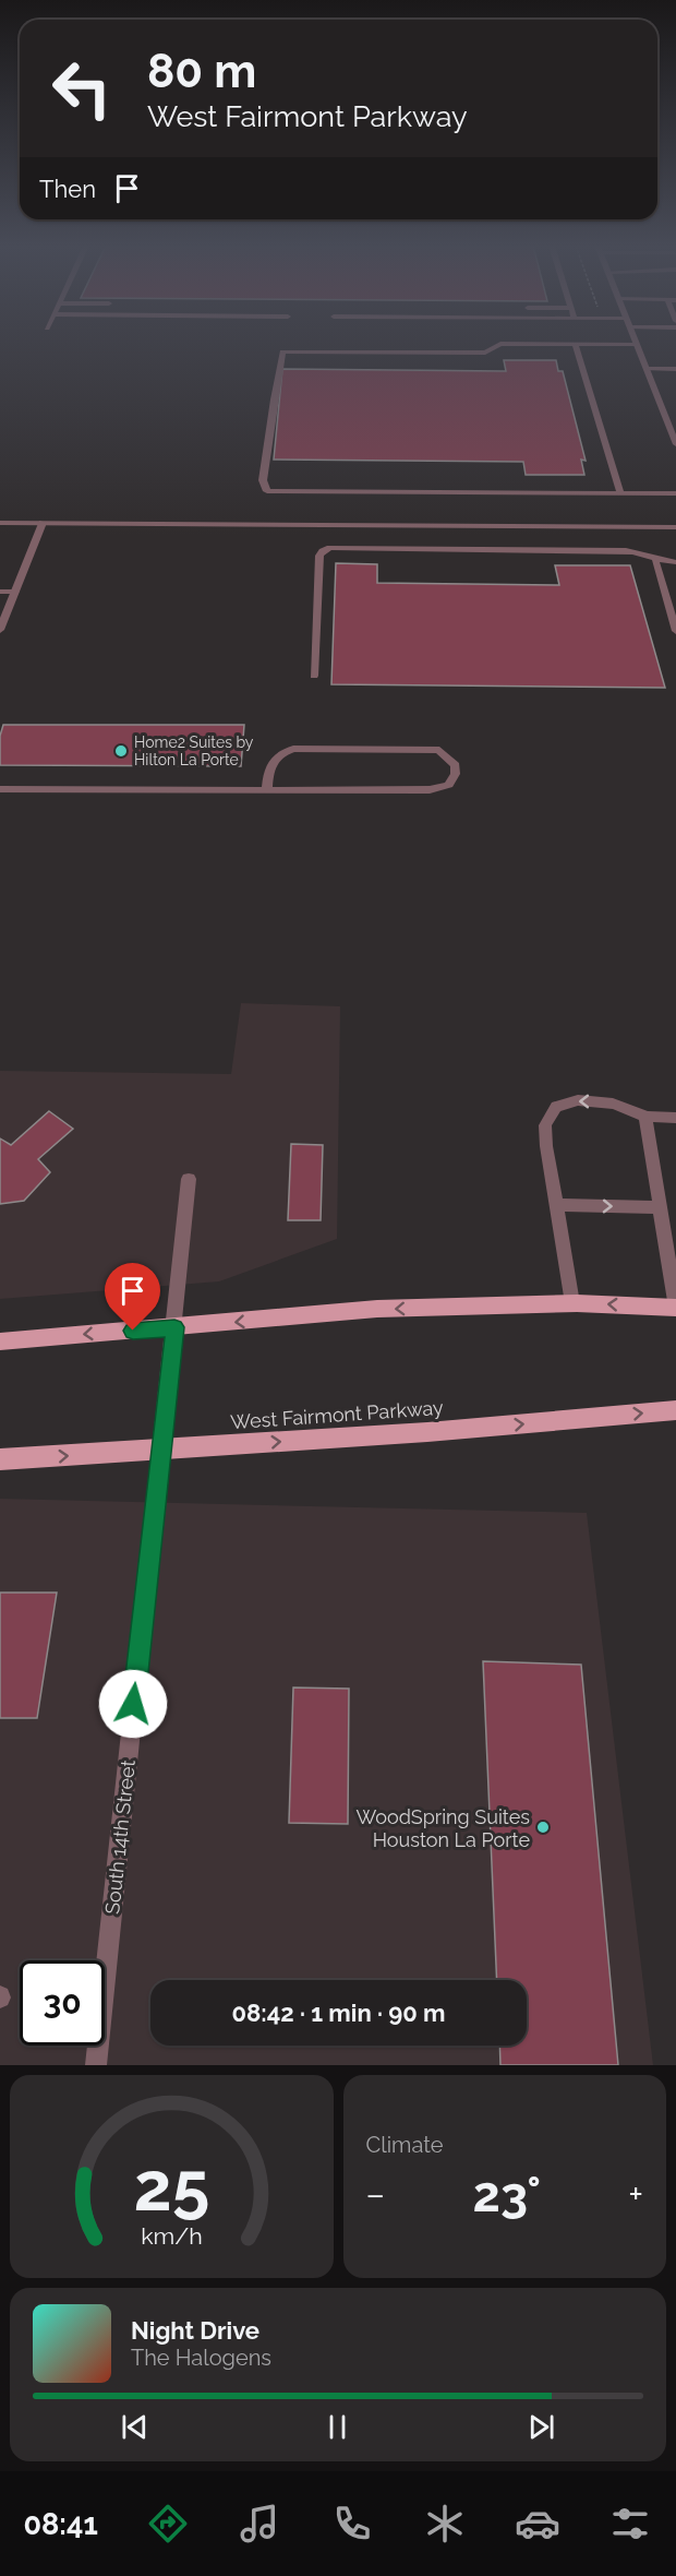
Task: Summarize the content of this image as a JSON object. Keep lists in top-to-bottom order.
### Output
{
  "streets": {
    "main road": ["West Fairmont Parkway"],
    "street": ["South 14th Street"]
  },
  "crossings": [
    ["West Fairmont Parkway", "South 14th Street"]
  ],
  "places": ["Home2 Suites by Hilton La Porte", "WoodSpring Suites Houston La Porte"],
  "page": {
    "turn": ["80 m", "West Fairmont Parkway"],
    "then": "Then",
    "limit": "30",
    "trip": "08:42 · 1 min · 90 m",
    "tile": "Climate",
    "heat": ["−", "23°", "+"],
    "song": ["Night Drive", "The Halogens"],
    "tabs": "08:41",
    "gauge": ["25", "km/h"]
  }
}
